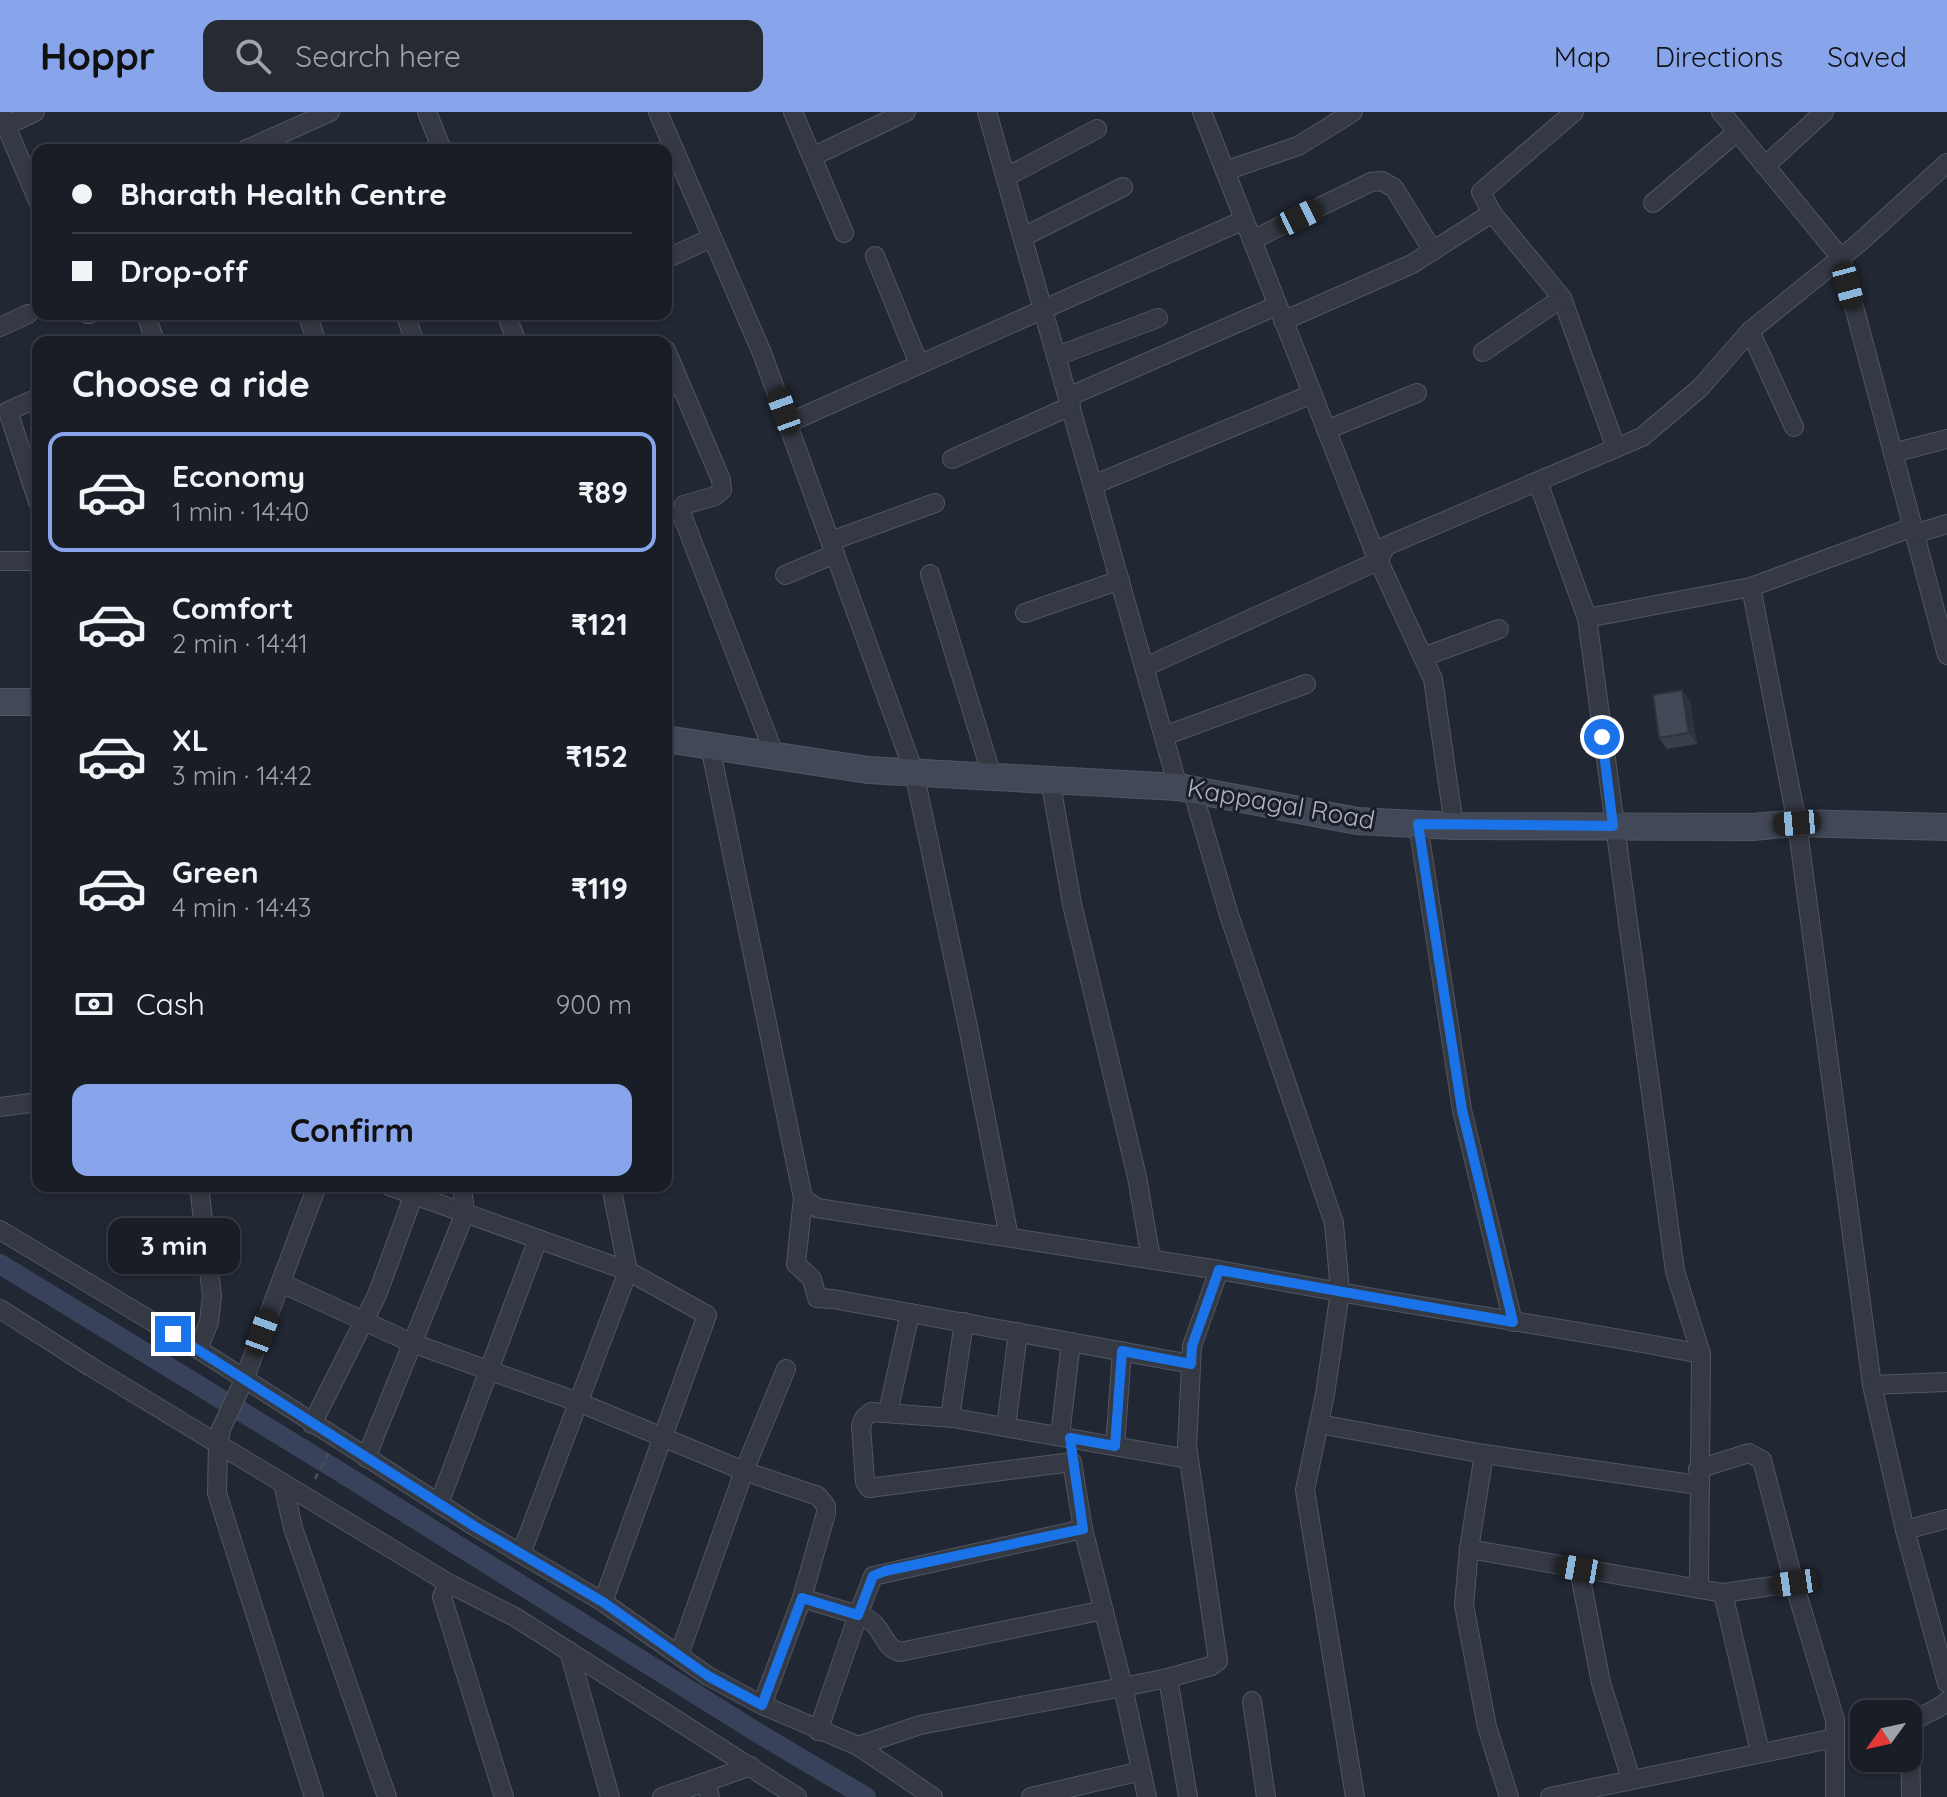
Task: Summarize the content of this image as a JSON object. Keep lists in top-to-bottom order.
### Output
{
  "streets": {
    "main road": ["Kappagal Road"]
  },
  "north": "bottom left",
  "page": {
    "header": "Hoppr",
    "search": "Search here",
    "nav": ["Map", "Directions", "Saved"],
    "banner": ["Bharath Health Centre", "Drop-off"],
    "heading": "Choose a ride",
    "list": [
      {
        "name": "Economy",
        "note": "1 min · 14:40",
        "value": "₹89"
      },
      {
        "name": "Comfort",
        "note": "2 min · 14:41",
        "value": "₹121"
      },
      {
        "name": "XL",
        "note": "3 min · 14:42",
        "value": "₹152"
      },
      {
        "name": "Green",
        "note": "4 min · 14:43",
        "value": "₹119"
      }
    ],
    "pay": ["Cash", "900 m"],
    "buttons": "Confirm",
    "bubble": "3 min"
  }
}
